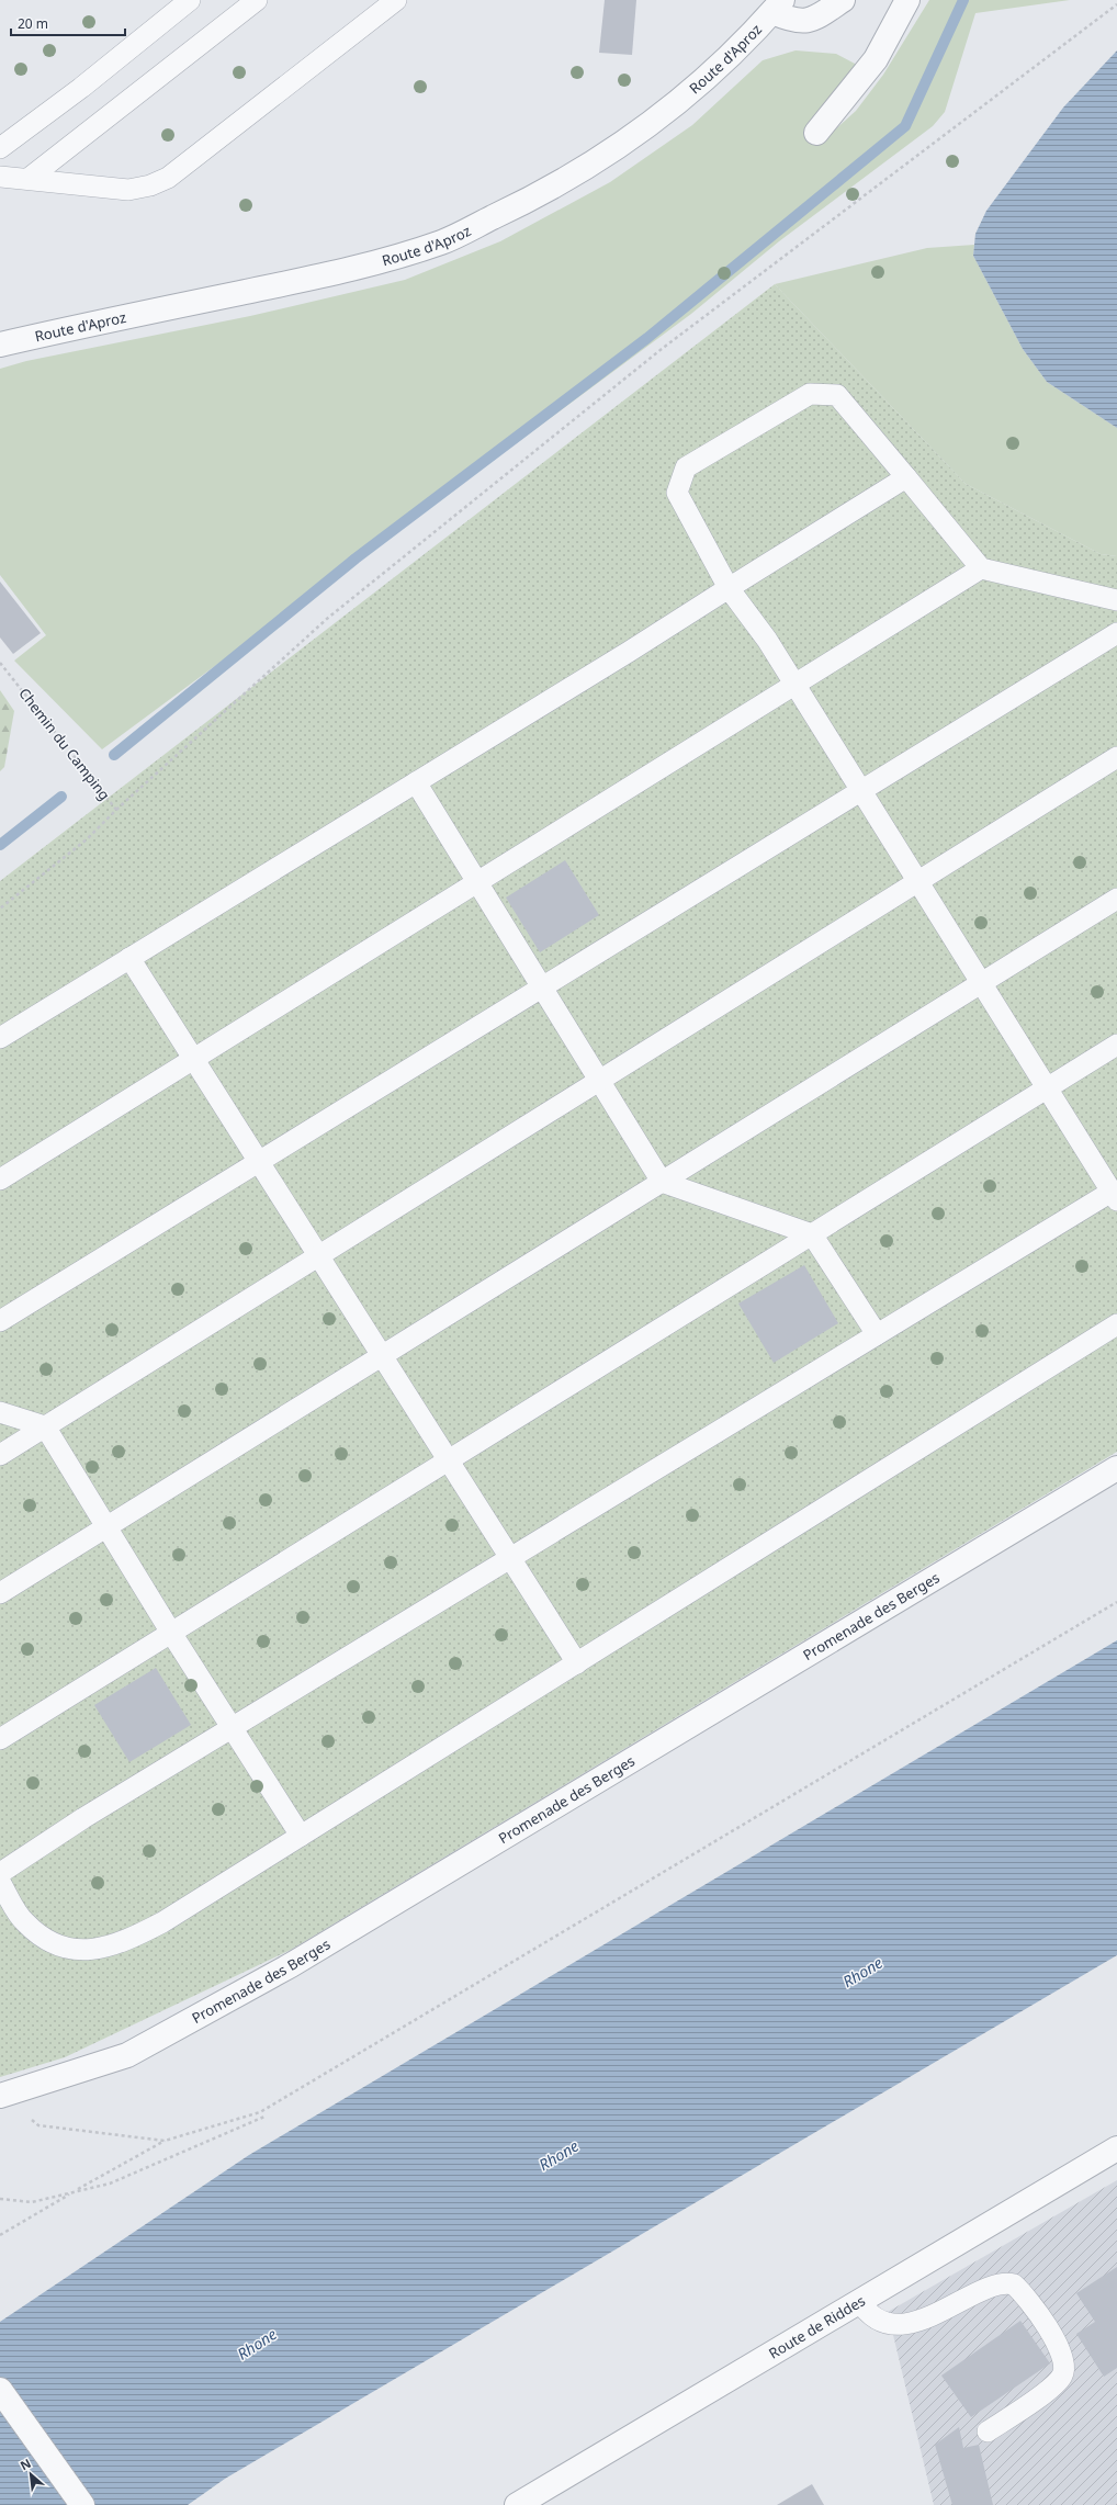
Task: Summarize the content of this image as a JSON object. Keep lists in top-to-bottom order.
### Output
{
  "streets": {
    "street": ["Route d'Aproz", "Promenade des Berges", "Route de Riddes"],
    "path": ["Chemin du Camping"]
  },
  "water": ["Rhone"],
  "scale_bar": "20 m",
  "north": "top left"
}
